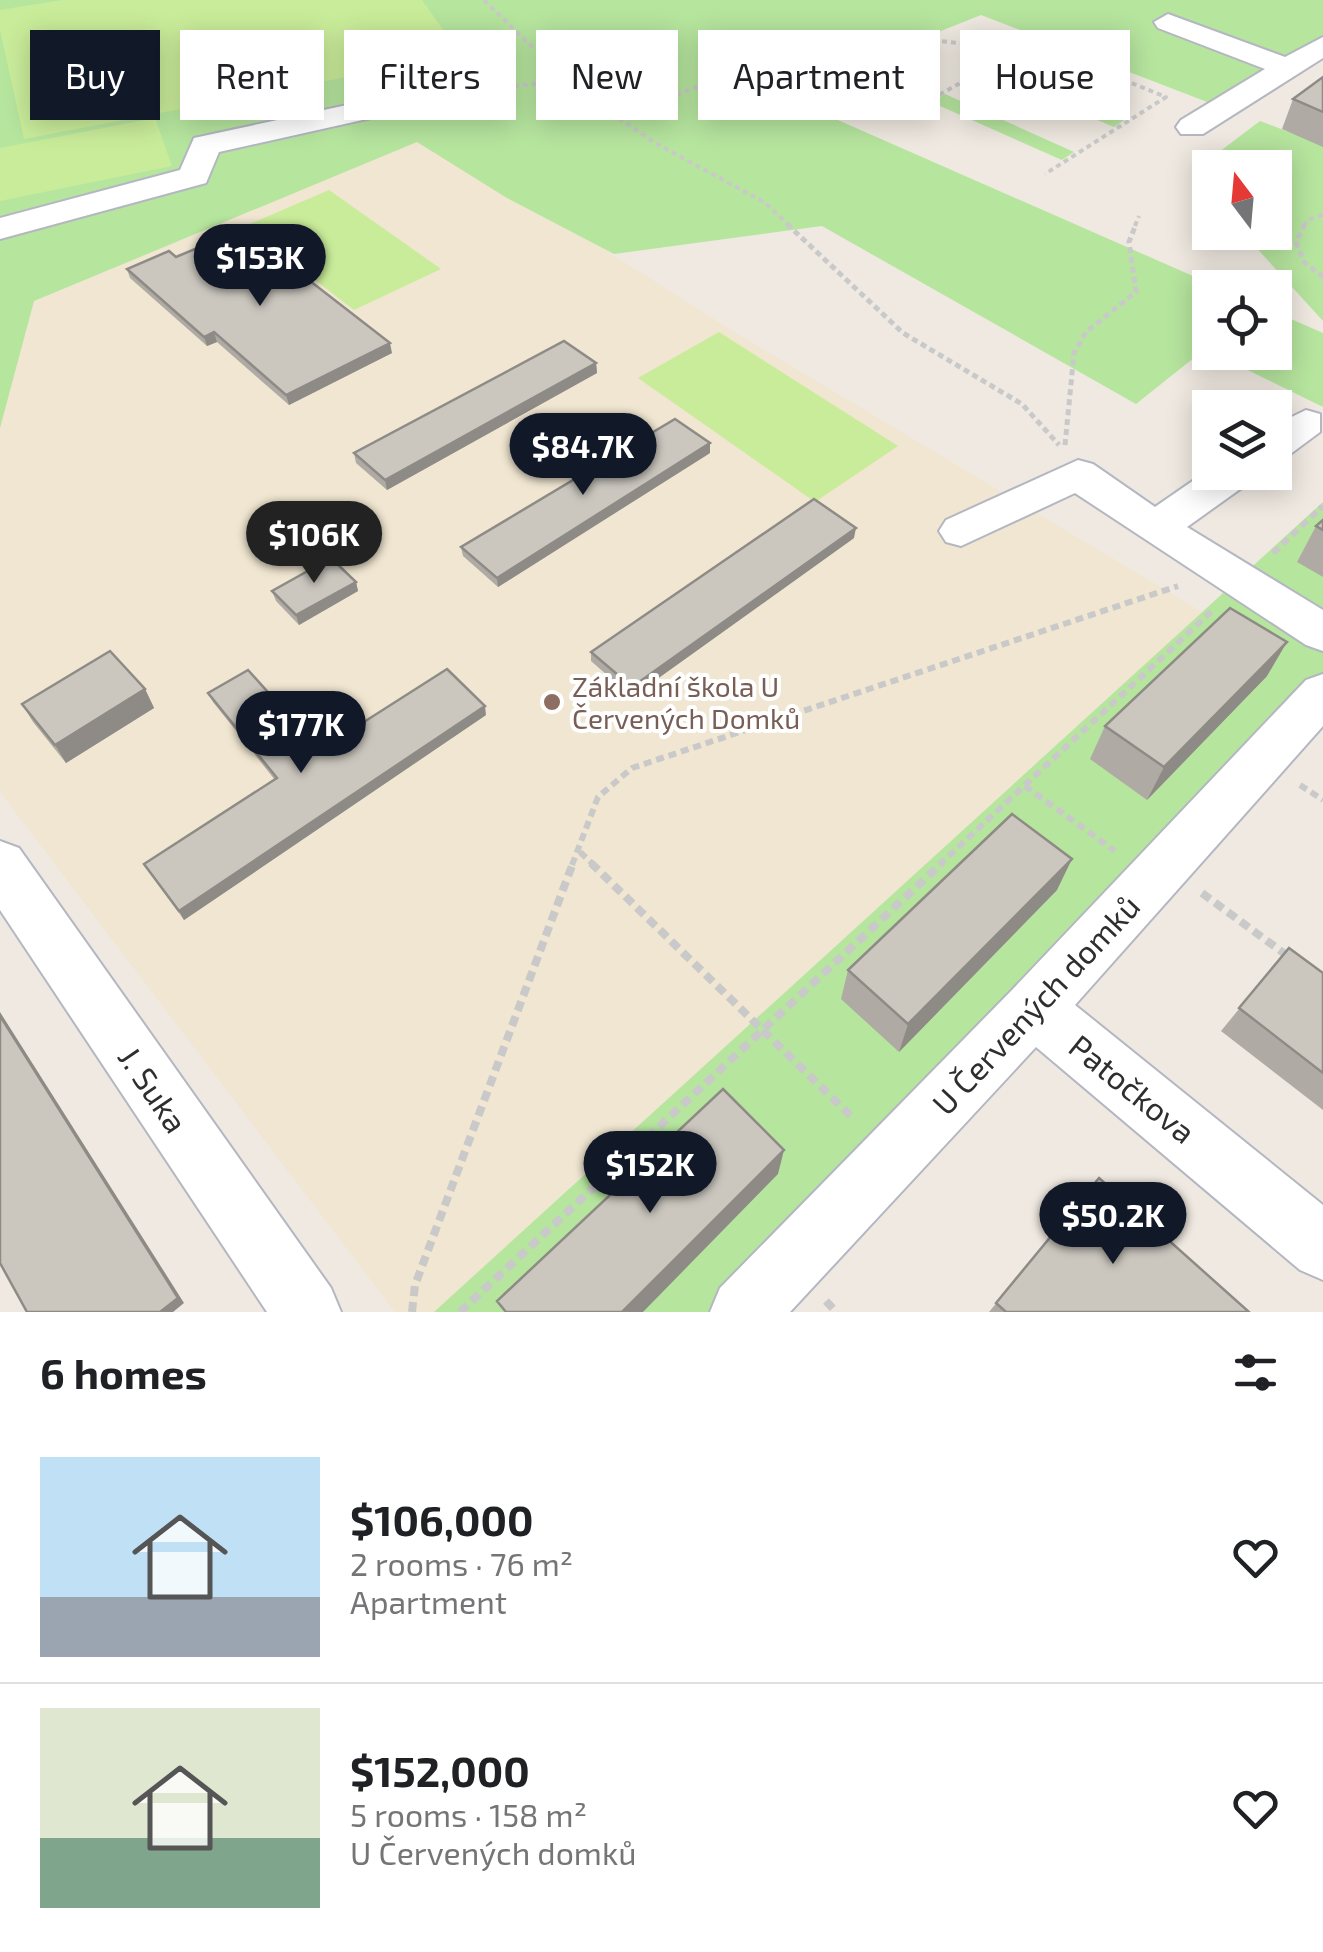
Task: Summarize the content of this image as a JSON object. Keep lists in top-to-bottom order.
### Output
{
  "streets": {
    "street": ["U Červených domků", "Patočkova", "J. Suka"]
  },
  "crossings": [
    ["U Červených domků", "Patočkova"]
  ],
  "places": ["Základní škola U Červených Domků"],
  "north": "top",
  "page": {
    "chip": [
      "Buy",
      "Rent",
      "Filters",
      "New",
      "Apartment",
      "House"
    ],
    "price": [
      "$153K",
      "$84.7K",
      "$106K",
      "$177K",
      "$152K",
      "$50.2K"
    ],
    "heading": "6 homes",
    "list": [
      {
        "name": "$106,000",
        "note": "2 rooms · 76 m² · Apartment"
      },
      {
        "name": "$152,000",
        "note": "5 rooms · 158 m² · U Červených domků"
      }
    ]
  }
}
